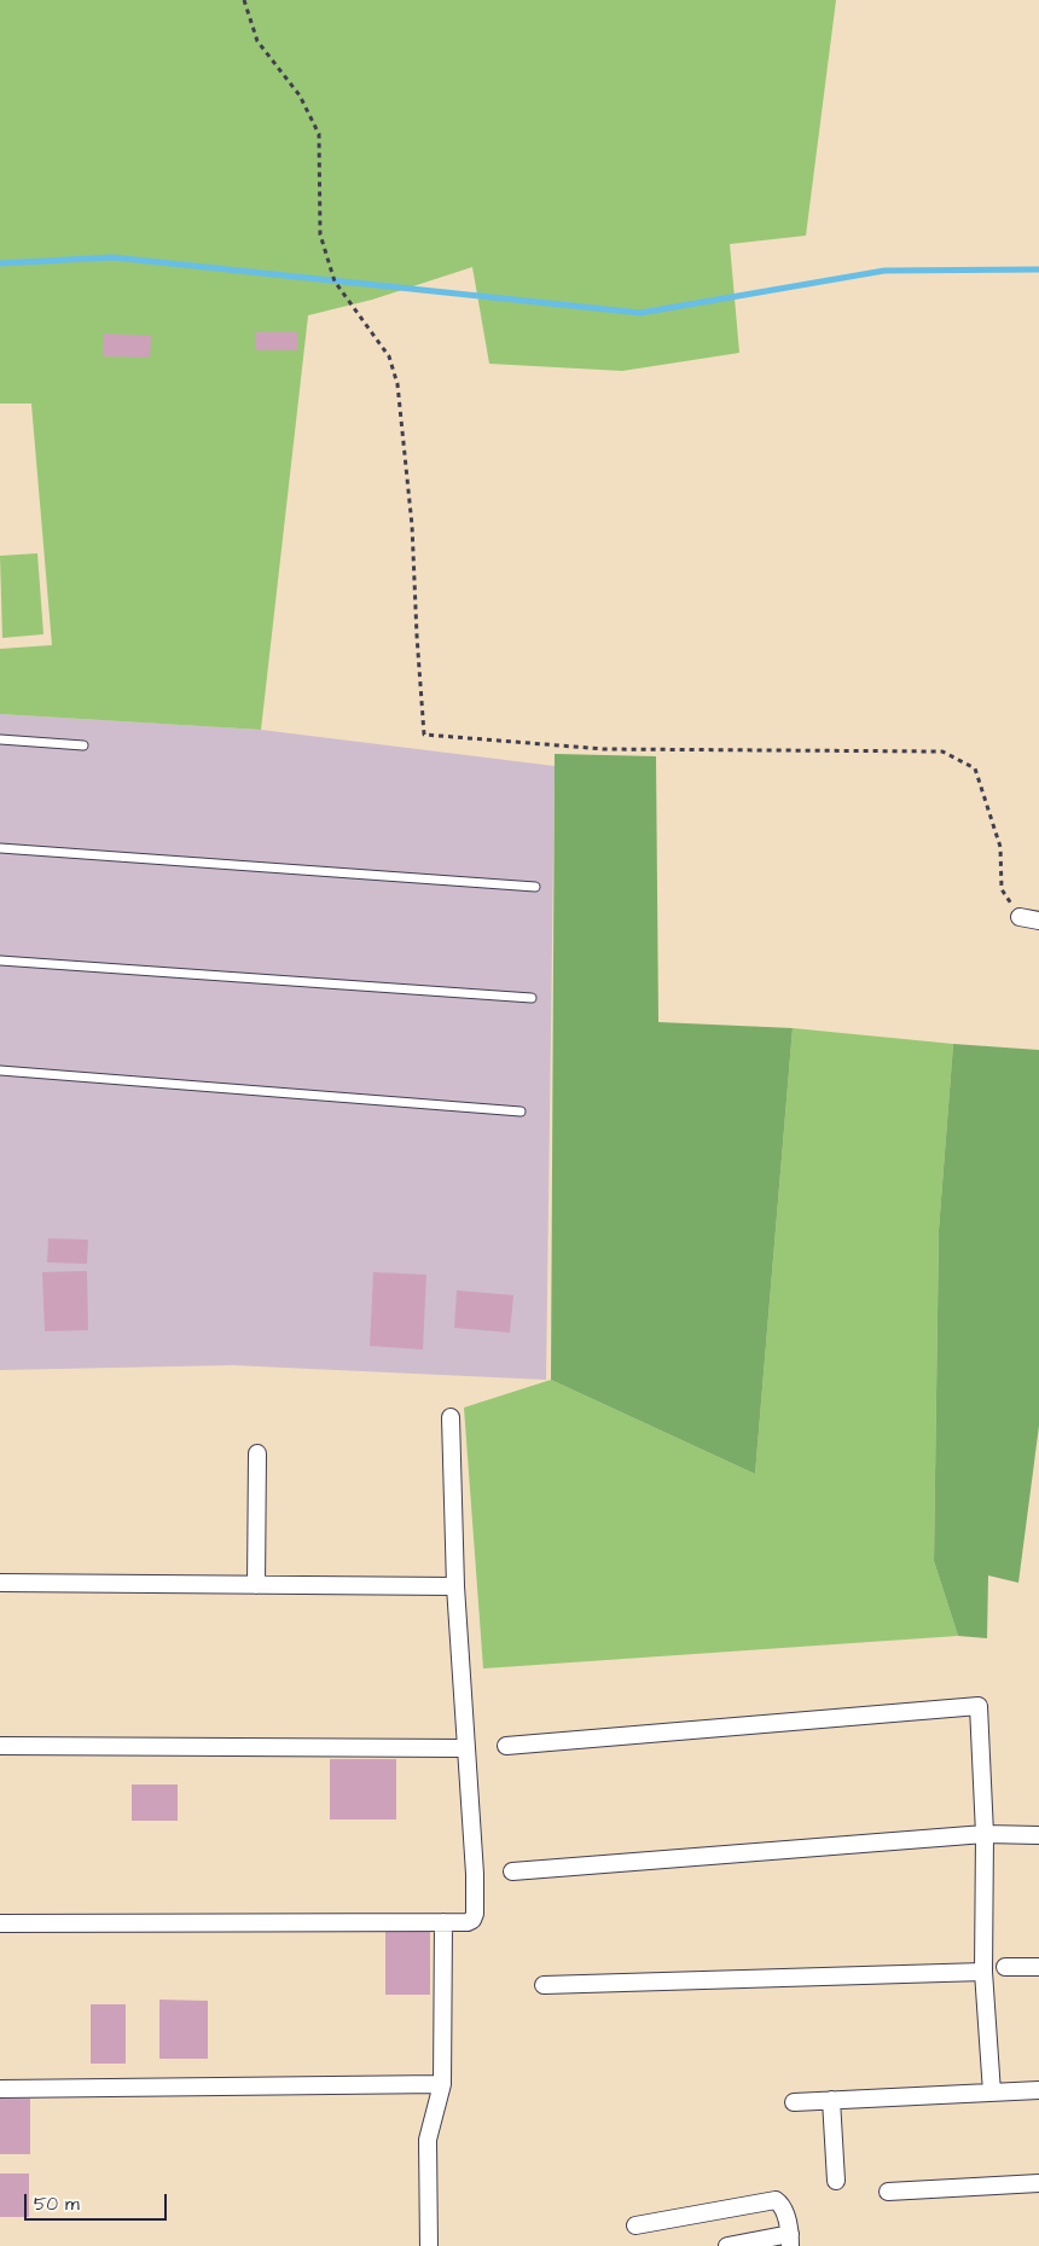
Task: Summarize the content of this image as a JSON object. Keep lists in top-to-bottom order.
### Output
{
  "scale_bar": "50 m"
}
